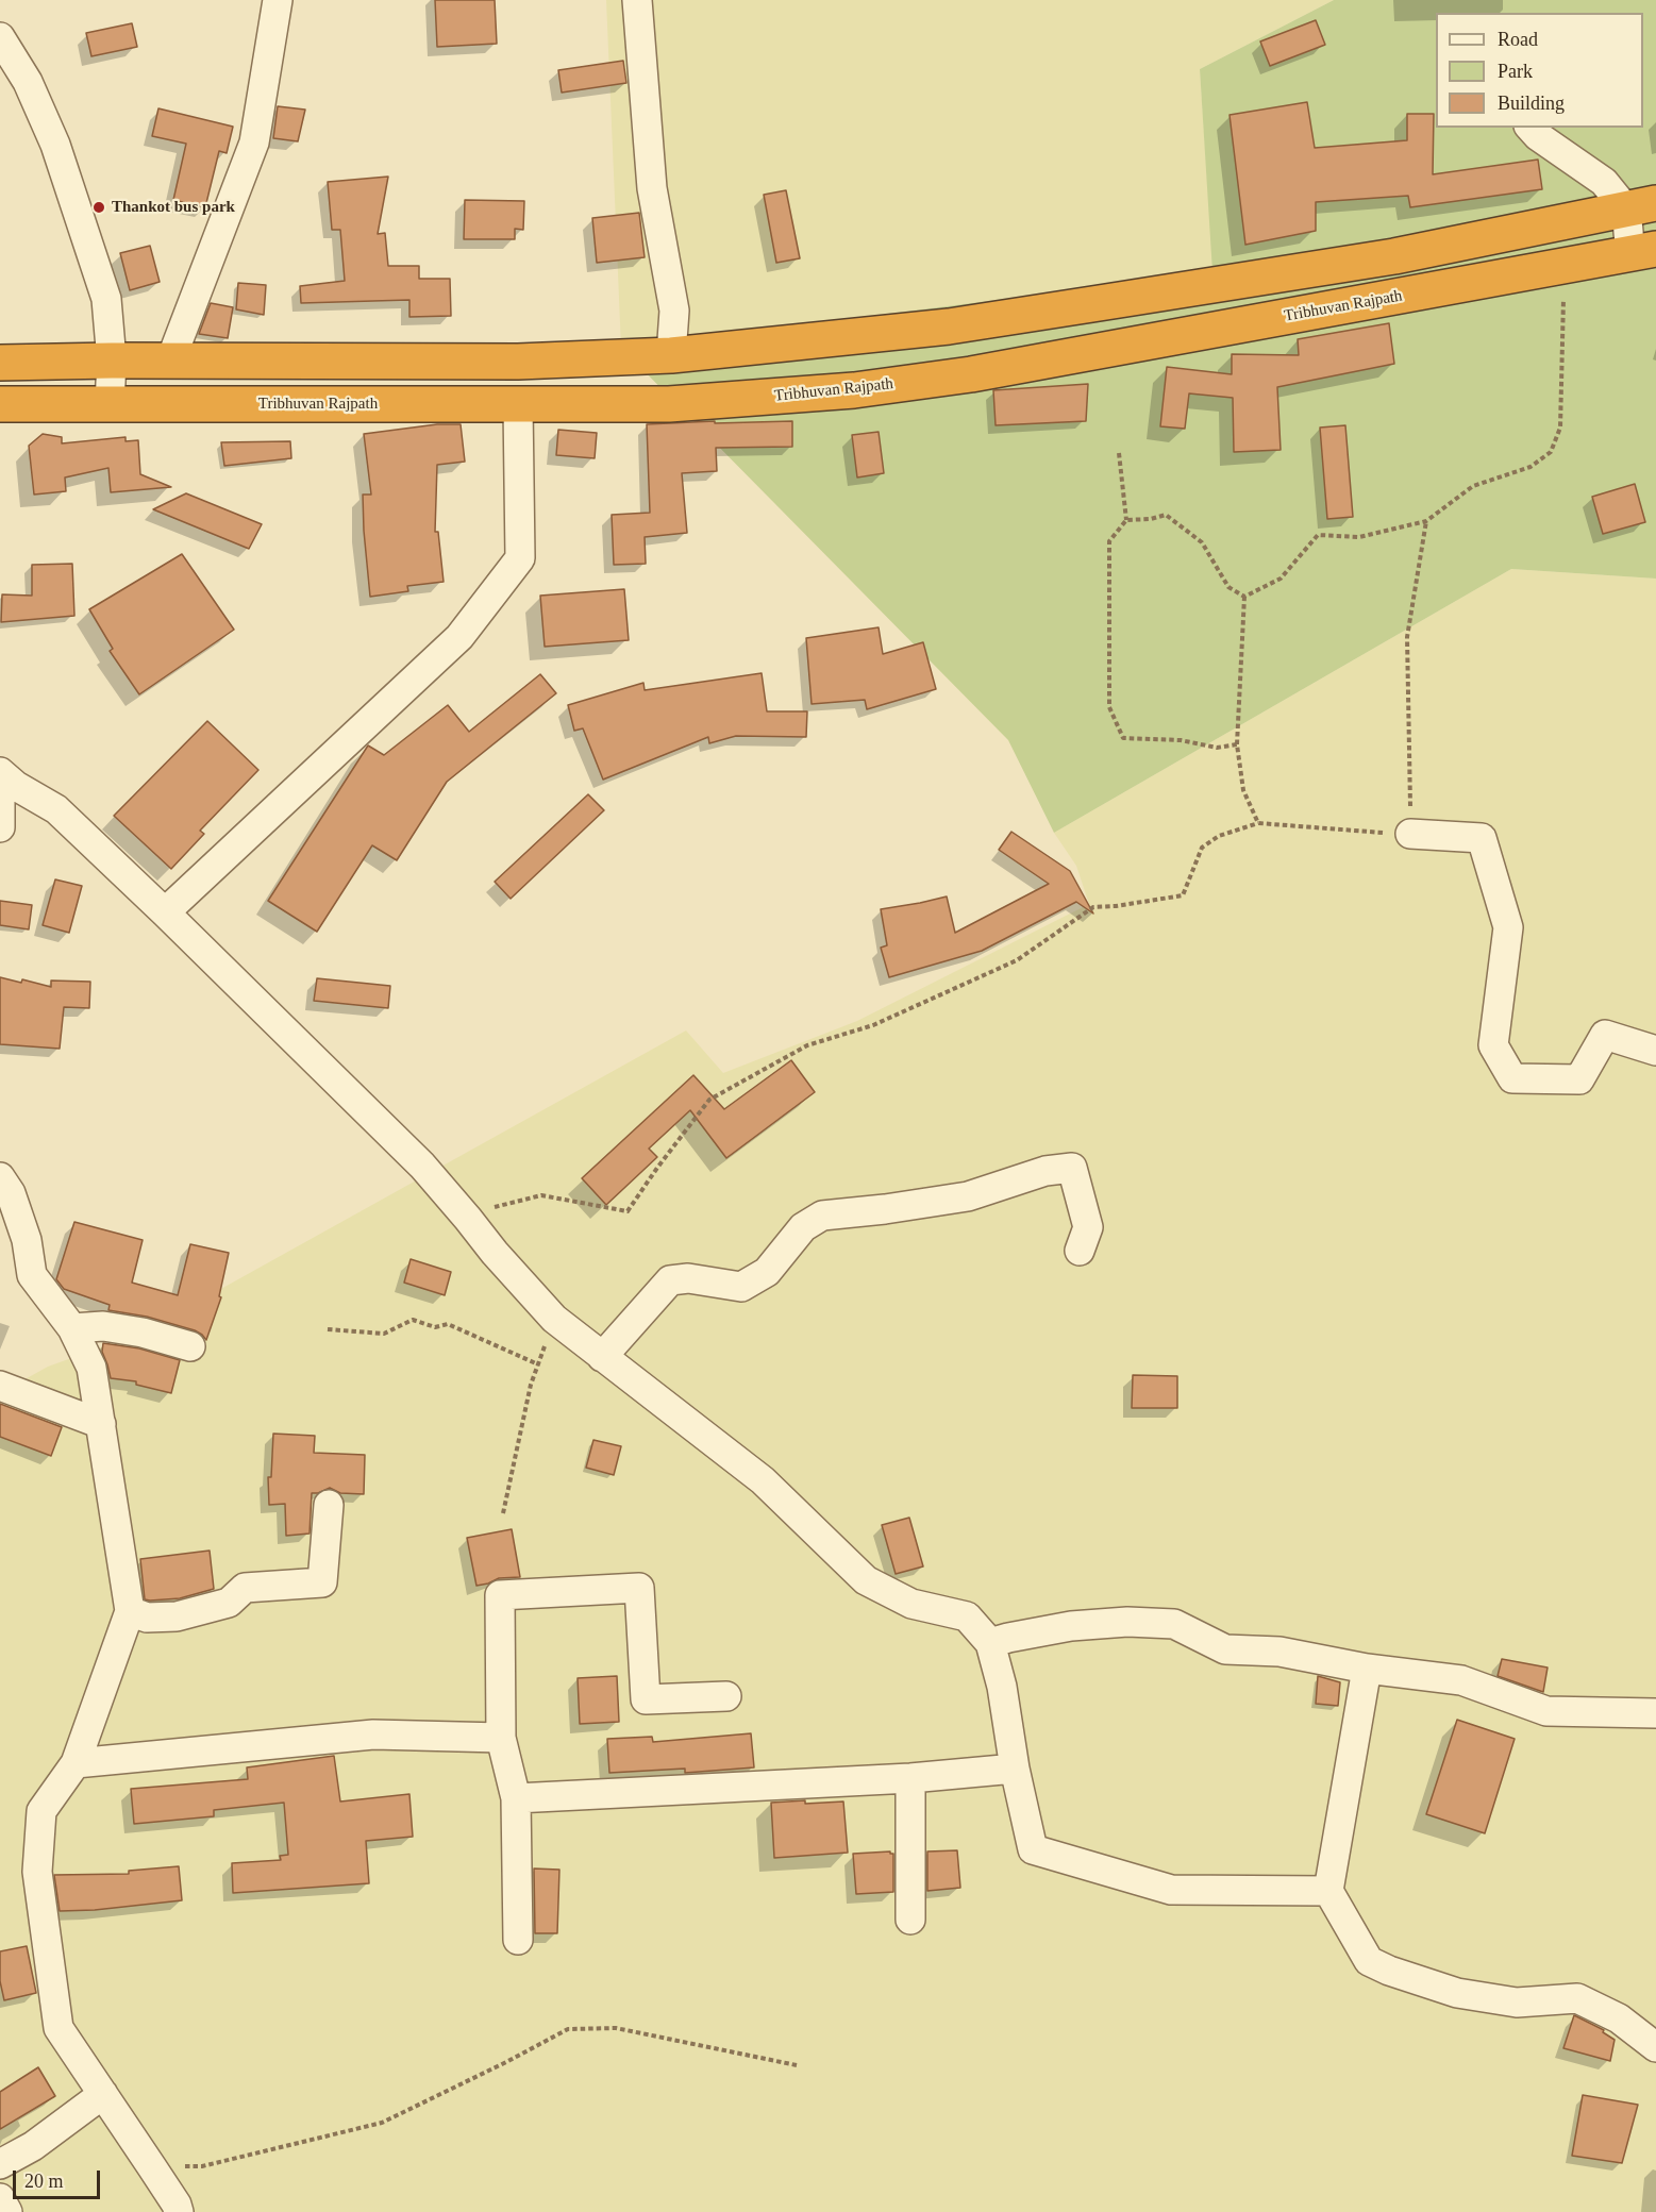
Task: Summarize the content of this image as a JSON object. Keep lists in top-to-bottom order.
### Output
{
  "streets": {
    "highway": ["Tribhuvan Rajpath"]
  },
  "places": ["Thankot bus park"],
  "legend": ["Road", "Park", "Building"],
  "scale_bar": "20 m"
}
